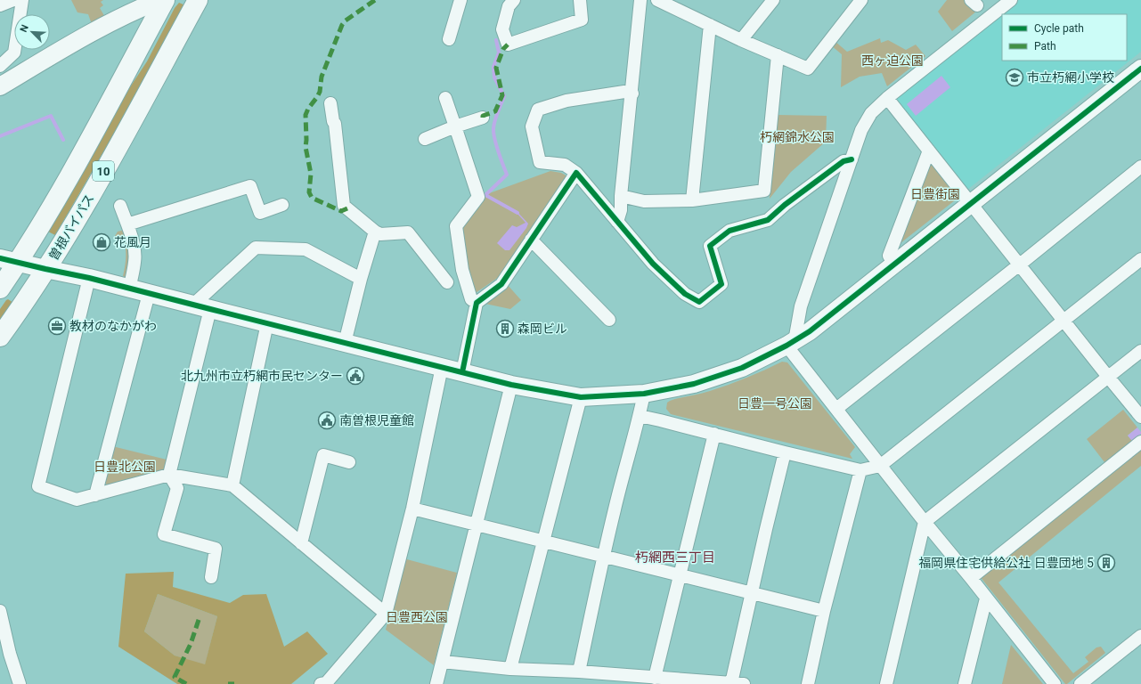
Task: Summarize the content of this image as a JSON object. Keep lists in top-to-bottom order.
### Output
{
  "streets": {
    "highway": ["10", "曽根バイパス"]
  },
  "districts": ["朽網西三丁目"],
  "parks": [
    "西ヶ迫公園",
    "朽網錦水公園",
    "日豊街園",
    "日豊一号公園",
    "日豊北公園",
    "日豊西公園"
  ],
  "places": {
    "school or university": ["市立朽網小学校"],
    "shop": ["花風月"],
    "office": ["教材のなかがわ"],
    "building": ["森岡ビル", "福岡県住宅供給公社 日豊団地 5"],
    "public building": ["北九州市立朽網市民センター", "南曽根児童館"]
  },
  "legend": ["Cycle path", "Path"],
  "north": "top left"
}
